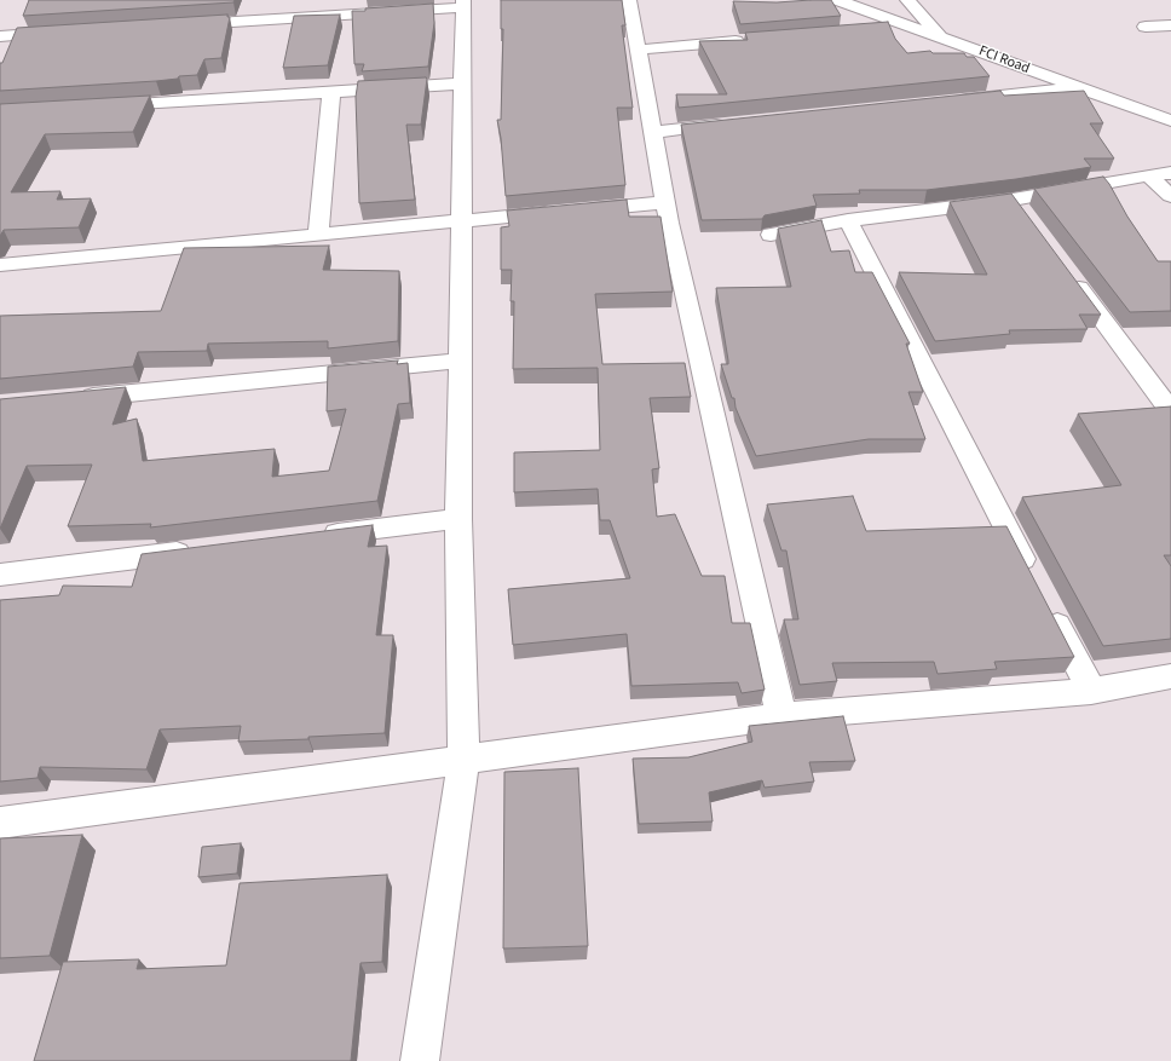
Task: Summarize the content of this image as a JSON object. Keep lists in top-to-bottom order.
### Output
{
  "streets": {
    "street": ["FCI Road"]
  }
}
